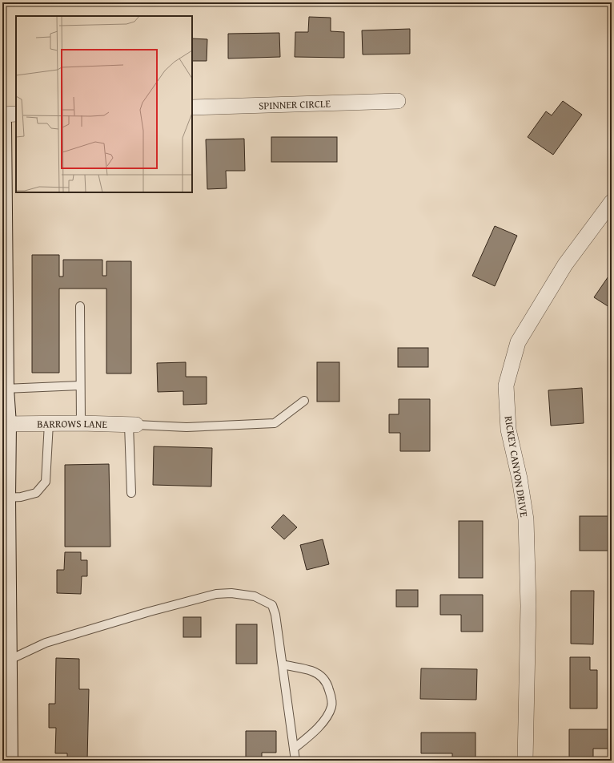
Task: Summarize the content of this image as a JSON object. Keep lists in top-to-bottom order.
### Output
{
  "streets": {
    "street": ["SPINNER CIRCLE", "BARROWS LANE", "RICKEY CANYON DRIVE"]
  }
}
